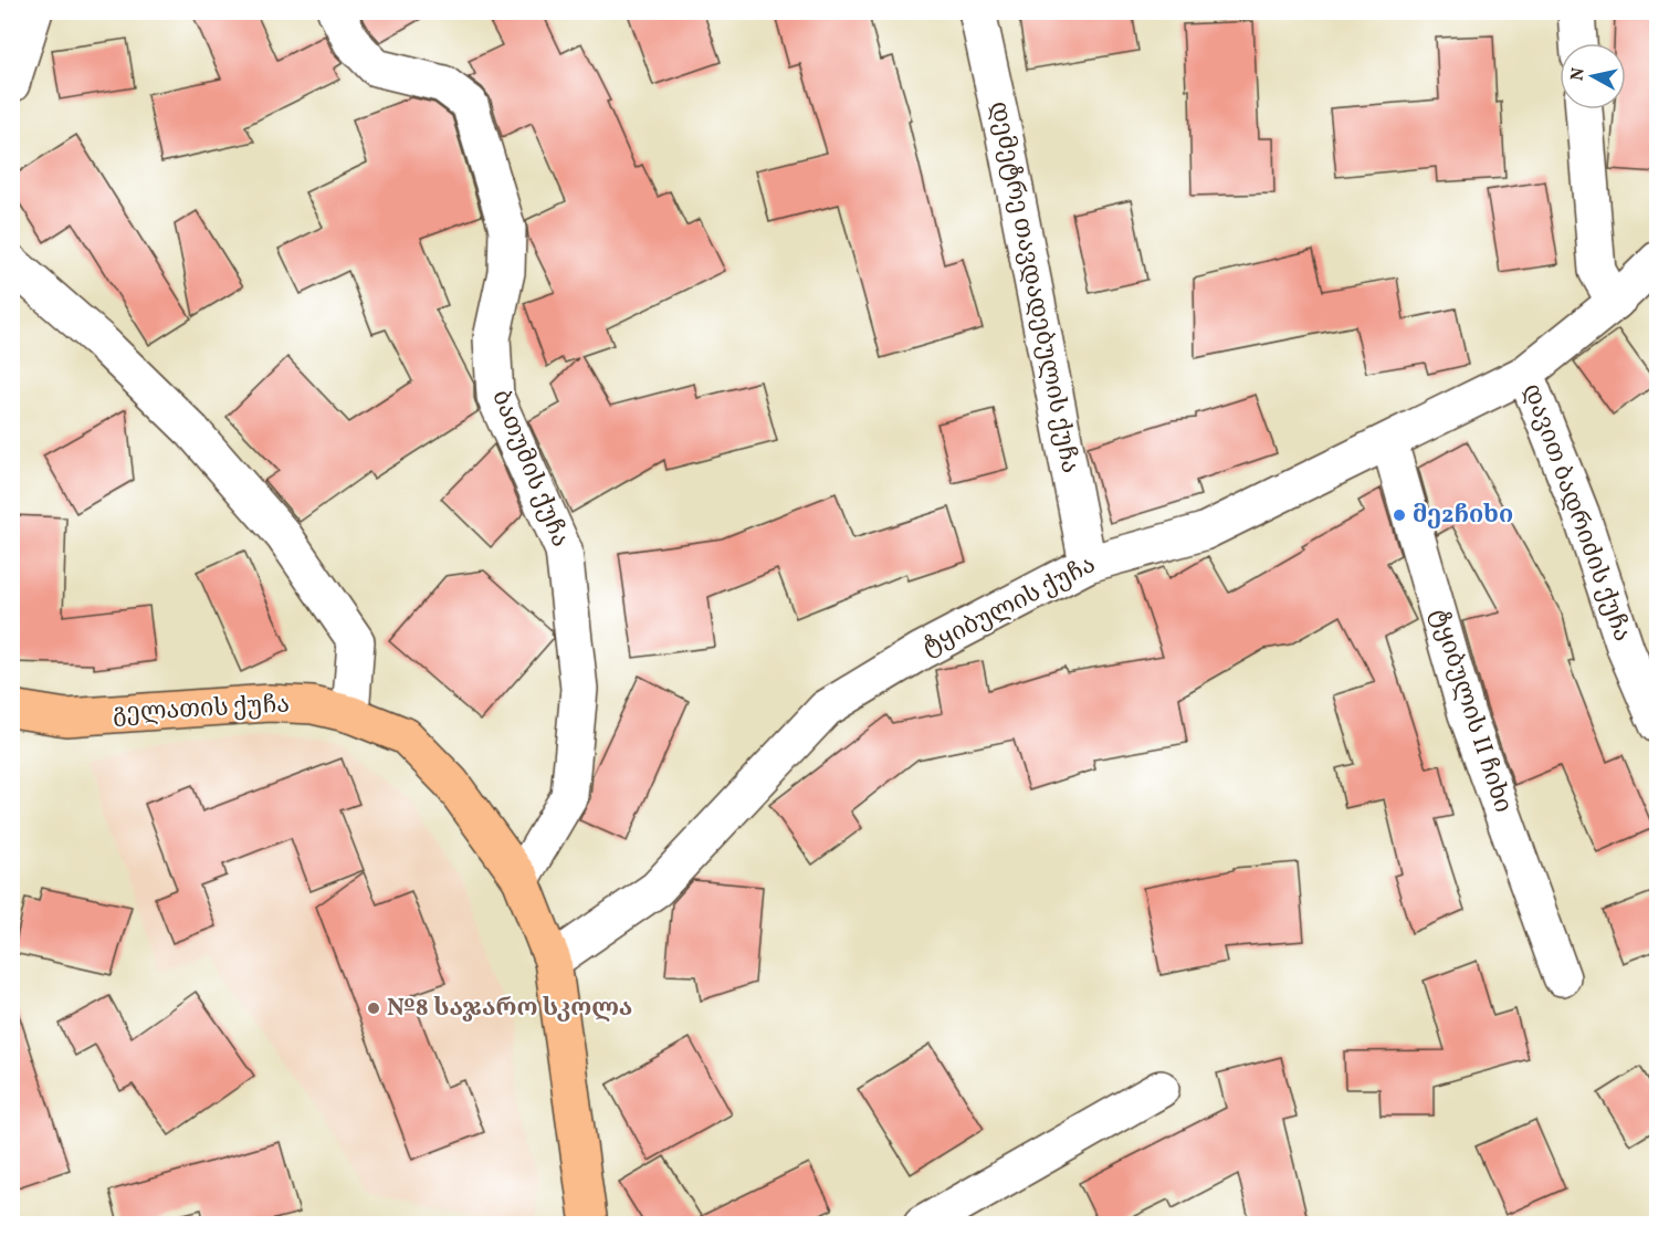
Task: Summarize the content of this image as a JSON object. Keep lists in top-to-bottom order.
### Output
{
  "streets": {
    "main road": ["გელათის ქუჩა"],
    "street": [
      "დემეტრე თავდადებულის ქუჩა",
      "ბათუმის ქუჩა",
      "დავით ბადრიძის ქუჩა",
      "ტყიბულის ქუჩა",
      "ტყიბულის II ჩიხი"
    ]
  },
  "crossings": [
    ["დემეტრე თავდადებულის ქუჩა", "ტყიბულის ქუჩა"],
    ["ბათუმის ქუჩა", "გელათის ქუჩა"],
    ["დავით ბადრიძის ქუჩა", "ტყიბულის ქუჩა"],
    ["ტყიბულის ქუჩა", "გელათის ქუჩა"],
    ["ტყიბულის ქუჩა", "ტყიბულის II ჩიხი"]
  ],
  "places": ["მე2ჩიხი", "№8 საჯარო სკოლა"],
  "north": "left"
}
